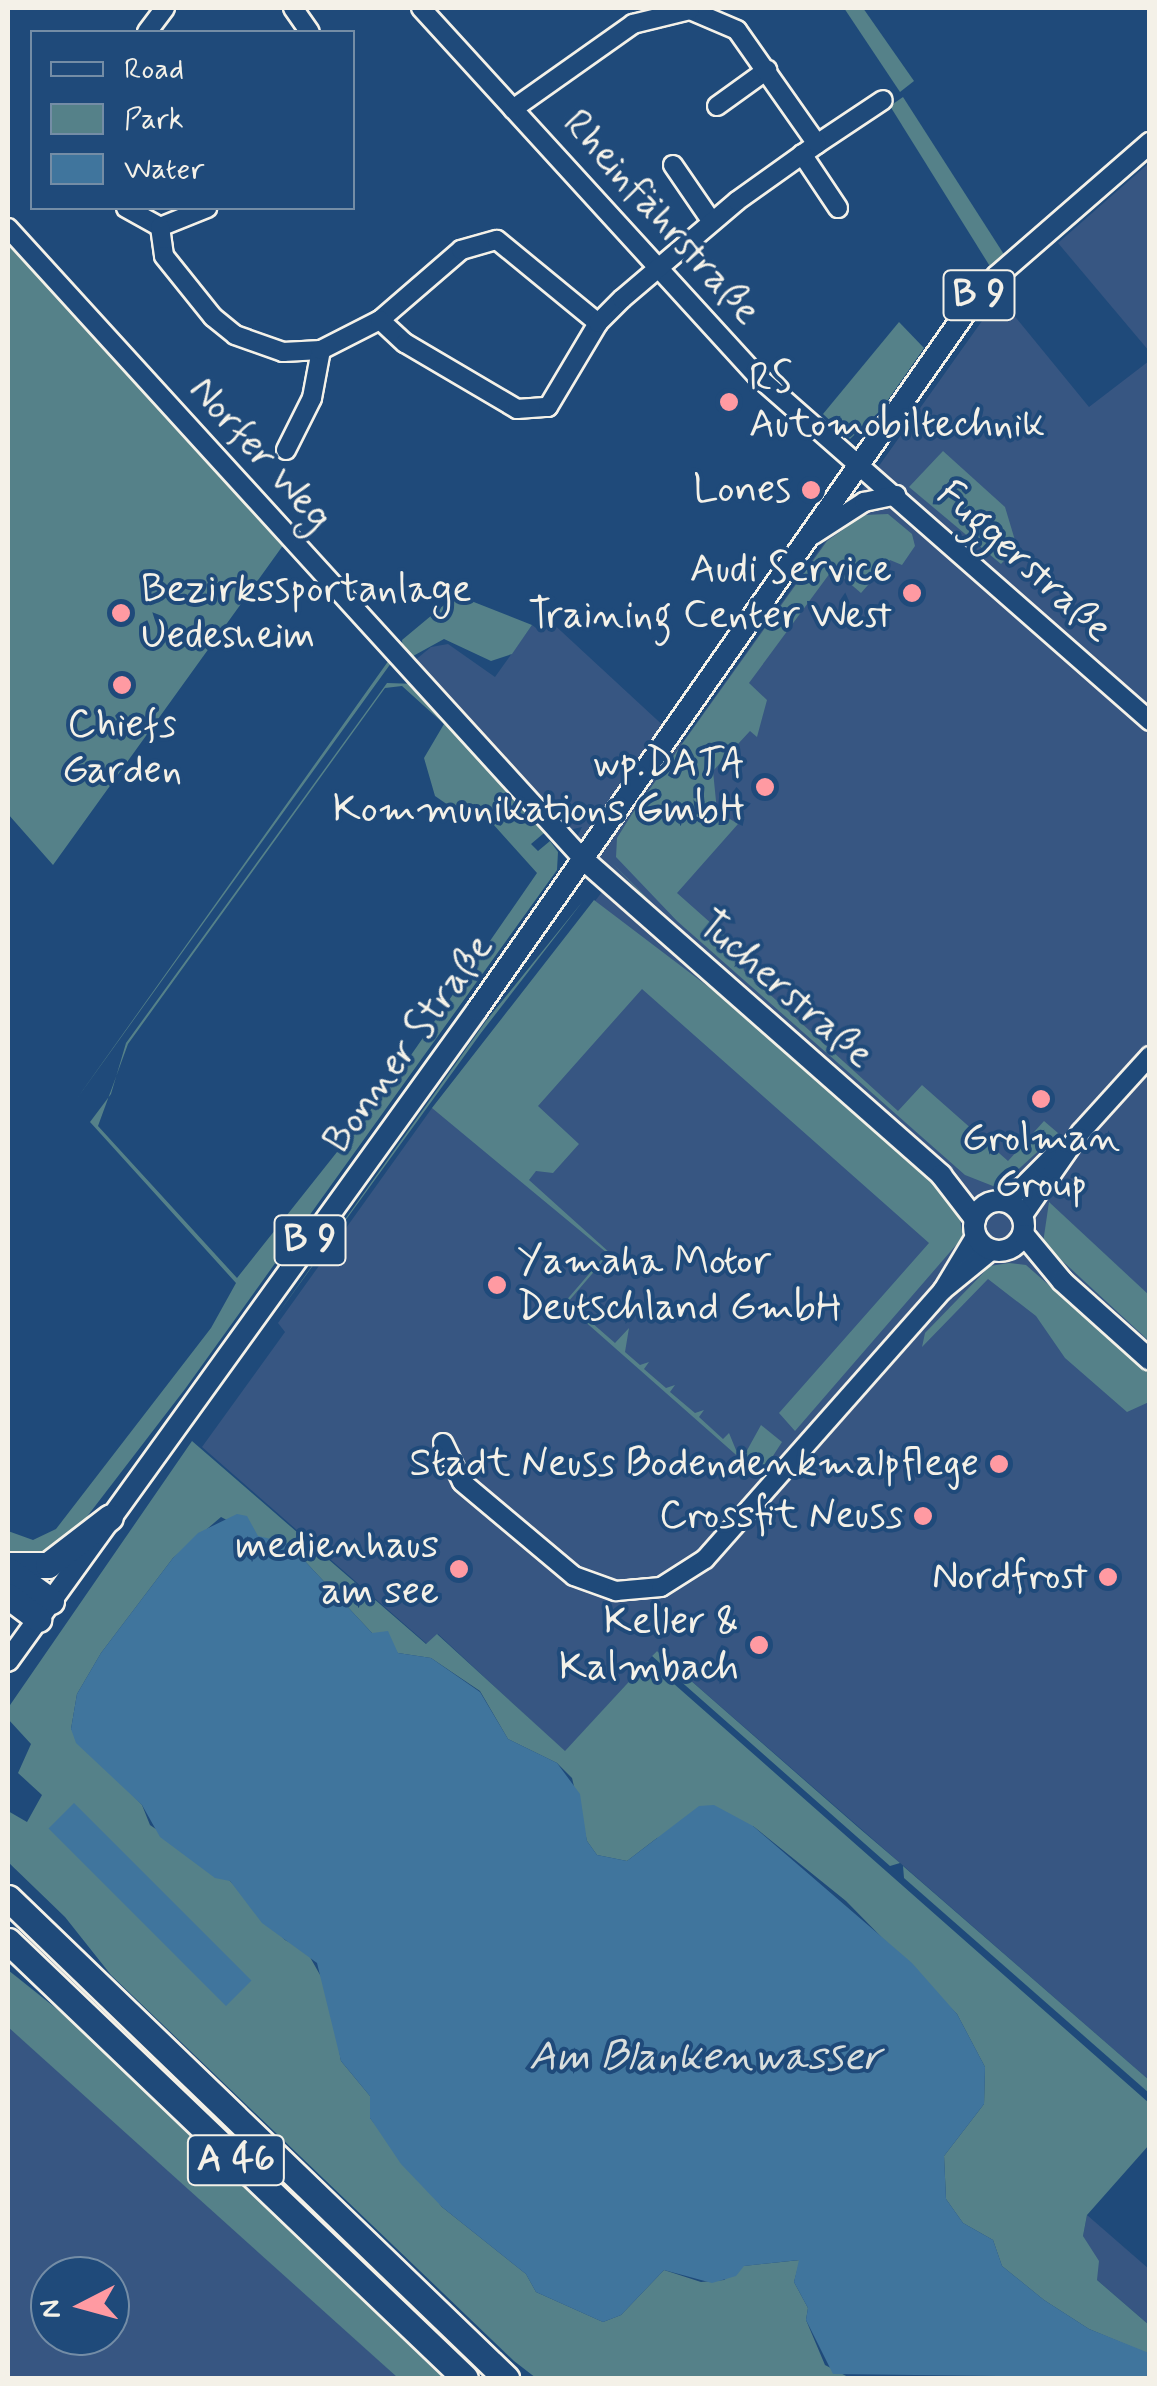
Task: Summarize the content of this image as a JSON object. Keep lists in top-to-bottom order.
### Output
{
  "streets": {
    "highway": ["A 46"],
    "main road": ["B 9", "Tucherstraße", "Bonner Straße"],
    "street": ["Rheinfährstraße", "Norfer Weg", "Fuggerstraße"]
  },
  "crossings": [
    ["Rheinfährstraße", "B 9"],
    ["Rheinfährstraße", "Fuggerstraße"],
    ["Rheinfährstraße", "Bonner Straße"],
    ["B 9", "Fuggerstraße"],
    ["B 9", "Bonner Straße"],
    ["Norfer Weg", "Tucherstraße"],
    ["Norfer Weg", "Bonner Straße"],
    ["Fuggerstraße", "Bonner Straße"],
    ["Tucherstraße", "Bonner Straße"]
  ],
  "water": ["Am Blankenwasser"],
  "places": [
    "RS Automobiltechnik",
    "Lones",
    "Audi Service Training Center West",
    "Bezirkssportanlage Uedesheim",
    "Chiefs Garden",
    "wp.DATA Kommunikations GmbH",
    "Grolman Group",
    "Yamaha Motor Deutschland GmbH",
    "Stadt Neuss Bodendenkmalpflege",
    "Crossfit Neuss",
    "medienhaus am see",
    "Nordfrost",
    "Keller & Kalmbach"
  ],
  "legend": ["Road", "Park", "Water"],
  "north": "left"
}
